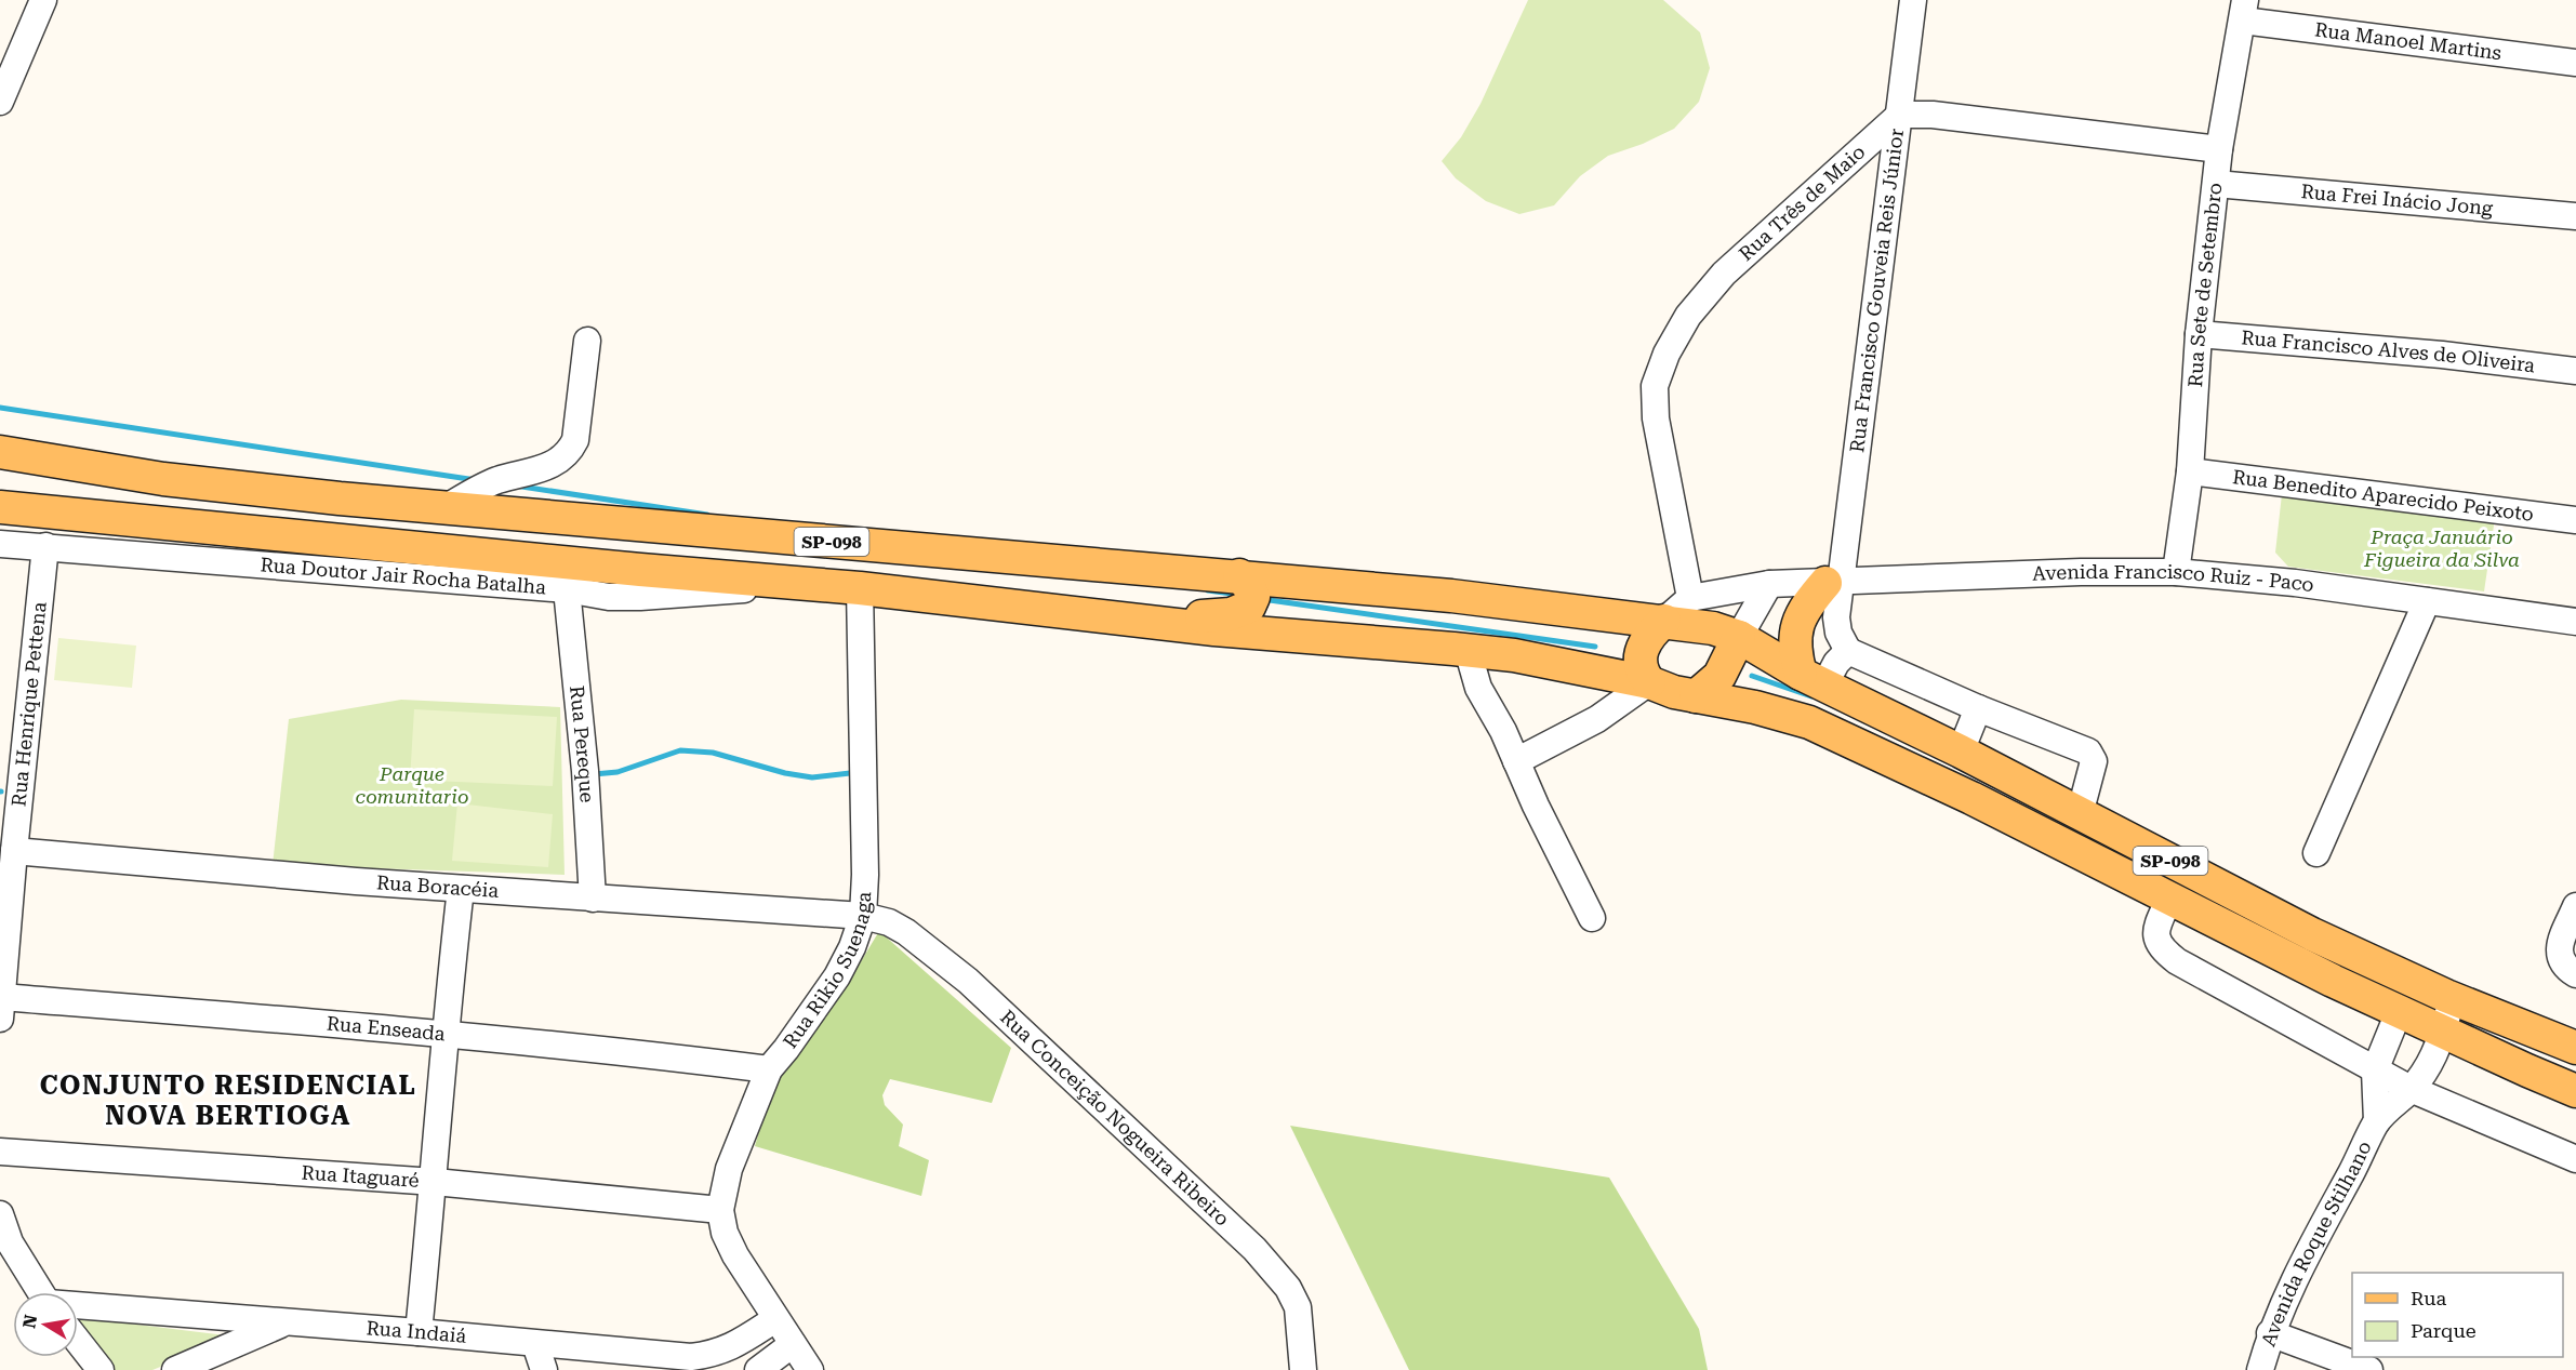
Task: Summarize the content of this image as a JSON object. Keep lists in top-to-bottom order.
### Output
{
  "streets": {
    "main road": ["SP-098"],
    "street": [
      "Rua Manoel Martins",
      "Rua Frei Inácio Jong",
      "Rua Três de Maio",
      "Rua Sete de Setembro",
      "Rua Francisco Gouveia Reis Júnior",
      "Rua Francisco Alves de Oliveira",
      "Rua Benedito Aparecido Peixoto",
      "Rua Doutor Jair Rocha Batalha",
      "Avenida Francisco Ruiz - Paco",
      "Rua Henrique Pettena",
      "Rua Pereque",
      "Rua Boracéia",
      "Rua Rikio Suenaga",
      "Rua Enseada",
      "Rua Conceição Nogueira Ribeiro",
      "Rua Itaguaré",
      "Avenida Roque Stilhano",
      "Rua Indaiá"
    ]
  },
  "crossings": [
    ["Rua Manoel Martins", "Rua Sete de Setembro"],
    ["Rua Frei Inácio Jong", "Rua Sete de Setembro"],
    ["Rua Três de Maio", "Rua Francisco Gouveia Reis Júnior"],
    ["Rua Três de Maio", "Avenida Francisco Ruiz - Paco"],
    ["Rua Sete de Setembro", "Rua Francisco Alves de Oliveira"],
    ["Rua Sete de Setembro", "Rua Benedito Aparecido Peixoto"],
    ["Rua Sete de Setembro", "Avenida Francisco Ruiz - Paco"],
    ["Rua Francisco Gouveia Reis Júnior", "Avenida Francisco Ruiz - Paco"],
    ["SP-098", "Rua Doutor Jair Rocha Batalha"],
    ["SP-098", "Rua Rikio Suenaga"],
    ["SP-098", "Avenida Roque Stilhano"],
    ["Rua Doutor Jair Rocha Batalha", "Rua Henrique Pettena"],
    ["Rua Doutor Jair Rocha Batalha", "Rua Pereque"],
    ["Rua Henrique Pettena", "Rua Boracéia"],
    ["Rua Henrique Pettena", "Rua Enseada"],
    ["Rua Pereque", "Rua Boracéia"],
    ["Rua Boracéia", "Rua Rikio Suenaga"],
    ["Rua Boracéia", "Rua Conceição Nogueira Ribeiro"],
    ["Rua Rikio Suenaga", "Rua Enseada"],
    ["Rua Rikio Suenaga", "Rua Conceição Nogueira Ribeiro"],
    ["Rua Rikio Suenaga", "Rua Itaguaré"],
    ["Rua Rikio Suenaga", "Rua Indaiá"]
  ],
  "districts": ["CONJUNTO RESIDENCIAL NOVA BERTIOGA"],
  "parks": ["Praça Januário Figueira da Silva", "Parque comunitario"],
  "legend": ["Rua", "Parque"],
  "north": "left"
}
